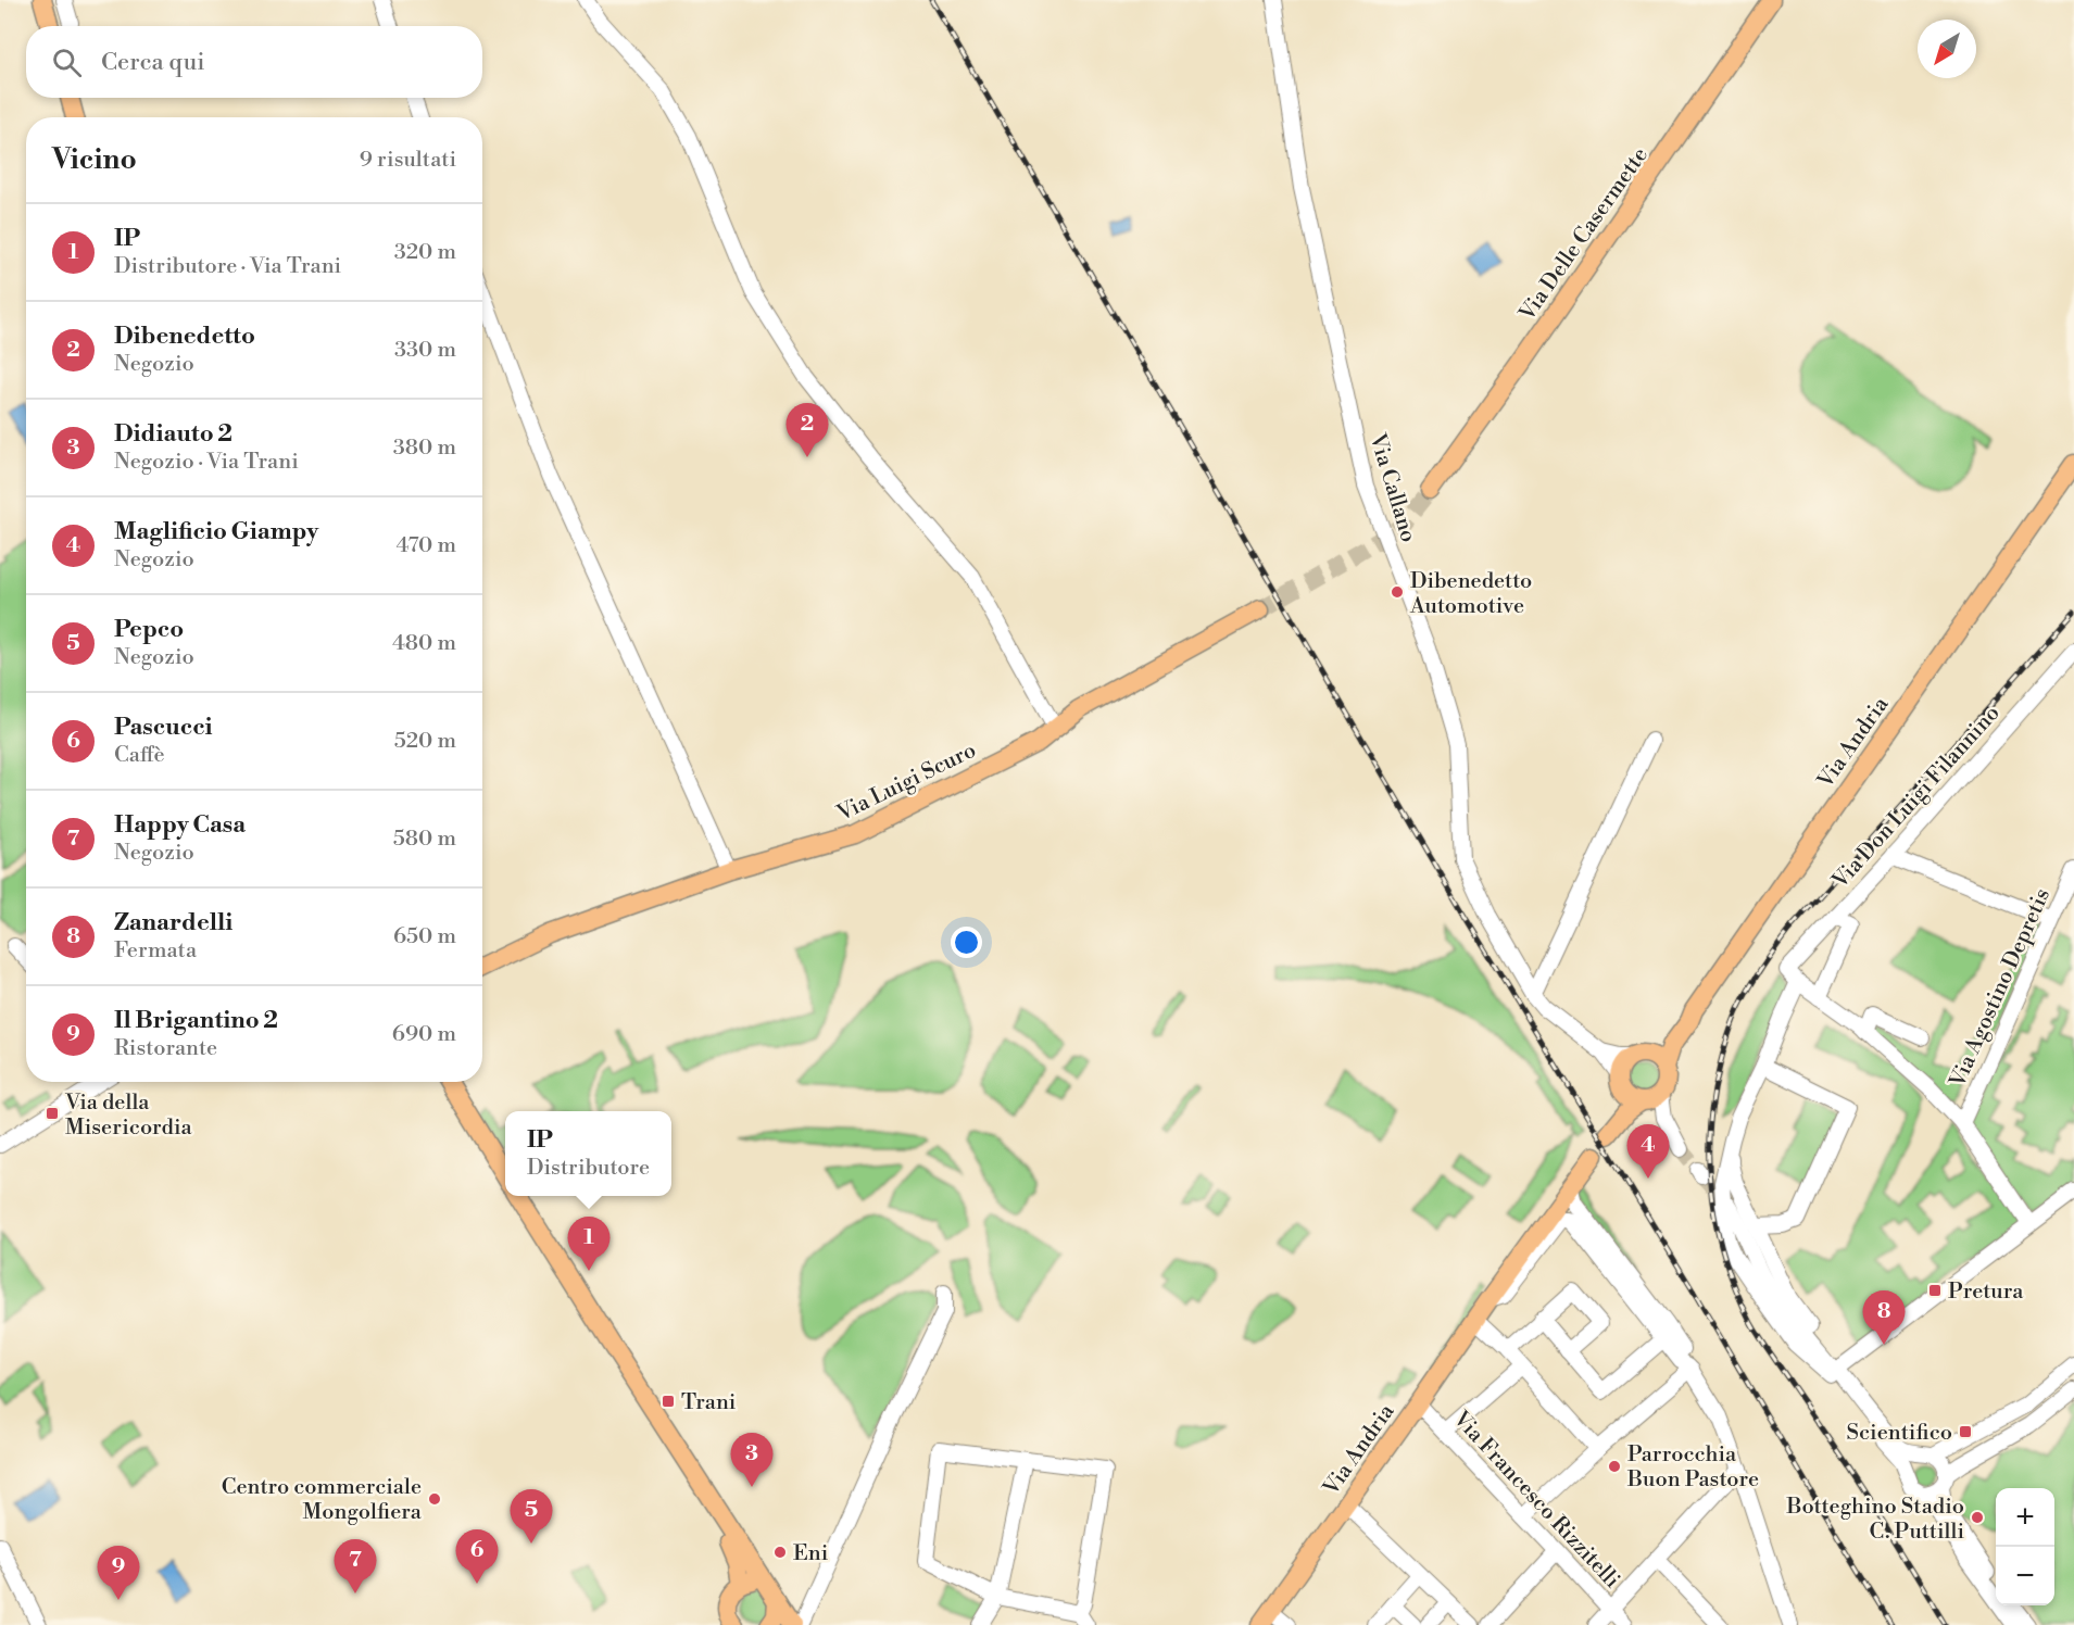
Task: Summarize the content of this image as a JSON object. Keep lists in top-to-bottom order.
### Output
{
  "streets": {
    "main road": ["Via Delle Casermette", "Via Andria", "Via Luigi Scuro"],
    "street": [
      "Via Callano",
      "Via Don Luigi Filannino",
      "Via Agostino Depretis",
      "Via Francesco Rizzitelli"
    ]
  },
  "crossings": [
    ["Via Callano", "Via Andria"],
    ["Via Andria", "Via Francesco Rizzitelli"]
  ],
  "places": {
    "other": [
      "Dibenedetto Automotive",
      "Parrocchia Buon Pastore",
      "Centro commerciale Mongolfiera",
      "Botteghino Stadio C. Puttilli",
      "Eni"
    ],
    "transit": [
      "Via della Misericordia",
      "Pretura",
      "Trani",
      "Scientifico"
    ]
  },
  "north": "bottom left",
  "page": {
    "search": "Cerca qui",
    "heading": ["Vicino", "9 risultati"],
    "list": [
      {
        "mark": "1",
        "name": "IP",
        "note": "Distributore · Via Trani",
        "value": "320 m"
      },
      {
        "mark": "2",
        "name": "Dibenedetto",
        "note": "Negozio",
        "value": "330 m"
      },
      {
        "mark": "3",
        "name": "Didiauto 2",
        "note": "Negozio · Via Trani",
        "value": "380 m"
      },
      {
        "mark": "4",
        "name": "Maglificio Giampy",
        "note": "Negozio",
        "value": "470 m"
      },
      {
        "mark": "5",
        "name": "Pepco",
        "note": "Negozio",
        "value": "480 m"
      },
      {
        "mark": "6",
        "name": "Pascucci",
        "note": "Caffè",
        "value": "520 m"
      },
      {
        "mark": "7",
        "name": "Happy Casa",
        "note": "Negozio",
        "value": "580 m"
      },
      {
        "mark": "8",
        "name": "Zanardelli",
        "note": "Fermata",
        "value": "650 m"
      },
      {
        "mark": "9",
        "name": "Il Brigantino 2",
        "note": "Ristorante",
        "value": "690 m"
      }
    ],
    "pins": [
      "2",
      "4",
      "1",
      "8",
      "3",
      "5",
      "6",
      "7",
      "9"
    ],
    "popup": ["IP", "Distributore"],
    "map_buttons": ["+", "−"]
  }
}
